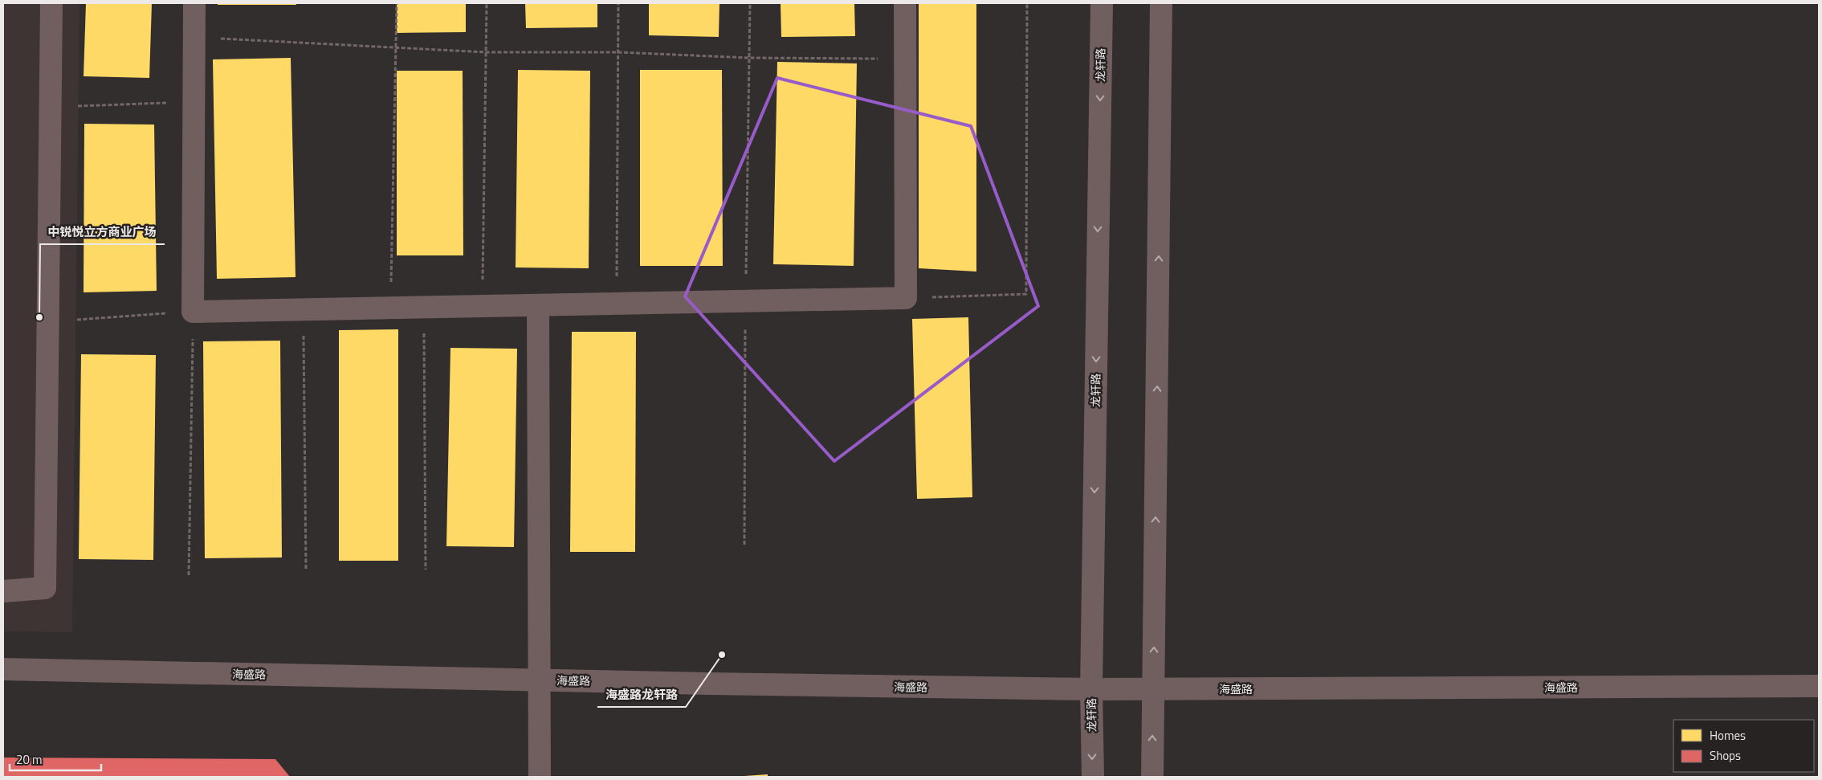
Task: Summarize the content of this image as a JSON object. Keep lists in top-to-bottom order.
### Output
{
  "streets": {
    "street": ["龙轩路", "海盛路"]
  },
  "crossings": [
    ["龙轩路", "海盛路"]
  ],
  "places": ["中锐悦立方商业广场", "海盛路龙轩路"],
  "legend": ["Homes", "Shops"],
  "scale_bar": "20 m"
}
